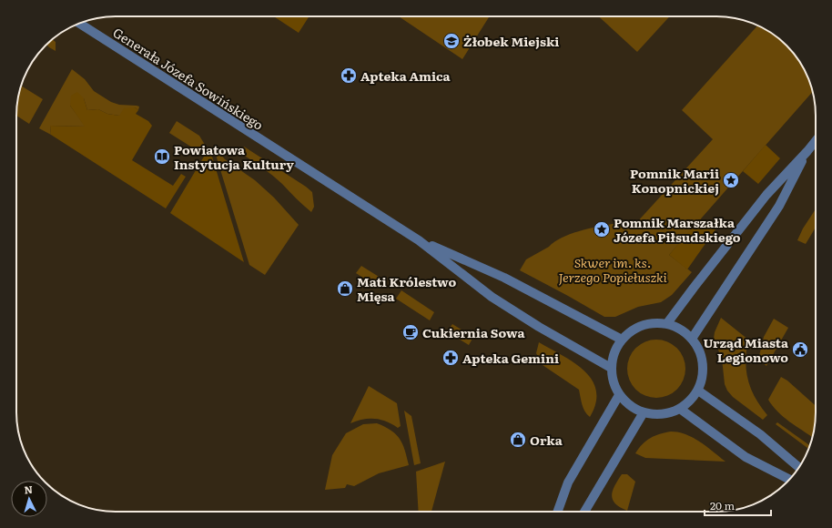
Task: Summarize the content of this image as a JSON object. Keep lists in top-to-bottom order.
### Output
{
  "streets": {
    "street": ["Generała Józefa Sowińskiego"]
  },
  "parks": ["Skwer im. ks. Jerzego Popiełuszki"],
  "places": {
    "school or university": ["Żłobek Miejski"],
    "pharmacy": ["Apteka Amica", "Apteka Gemini"],
    "library": ["Powiatowa Instytucja Kultury"],
    "place": ["Pomnik Marii Konopnickiej", "Pomnik Marszałka Józefa Piłsudskiego"],
    "shop": ["Mati Królestwo Mięsa", "Orka"],
    "cafe": ["Cukiernia Sowa"],
    "public building": ["Urząd Miasta Legionowo"]
  },
  "scale_bar": "20 m",
  "north": "top"
}
